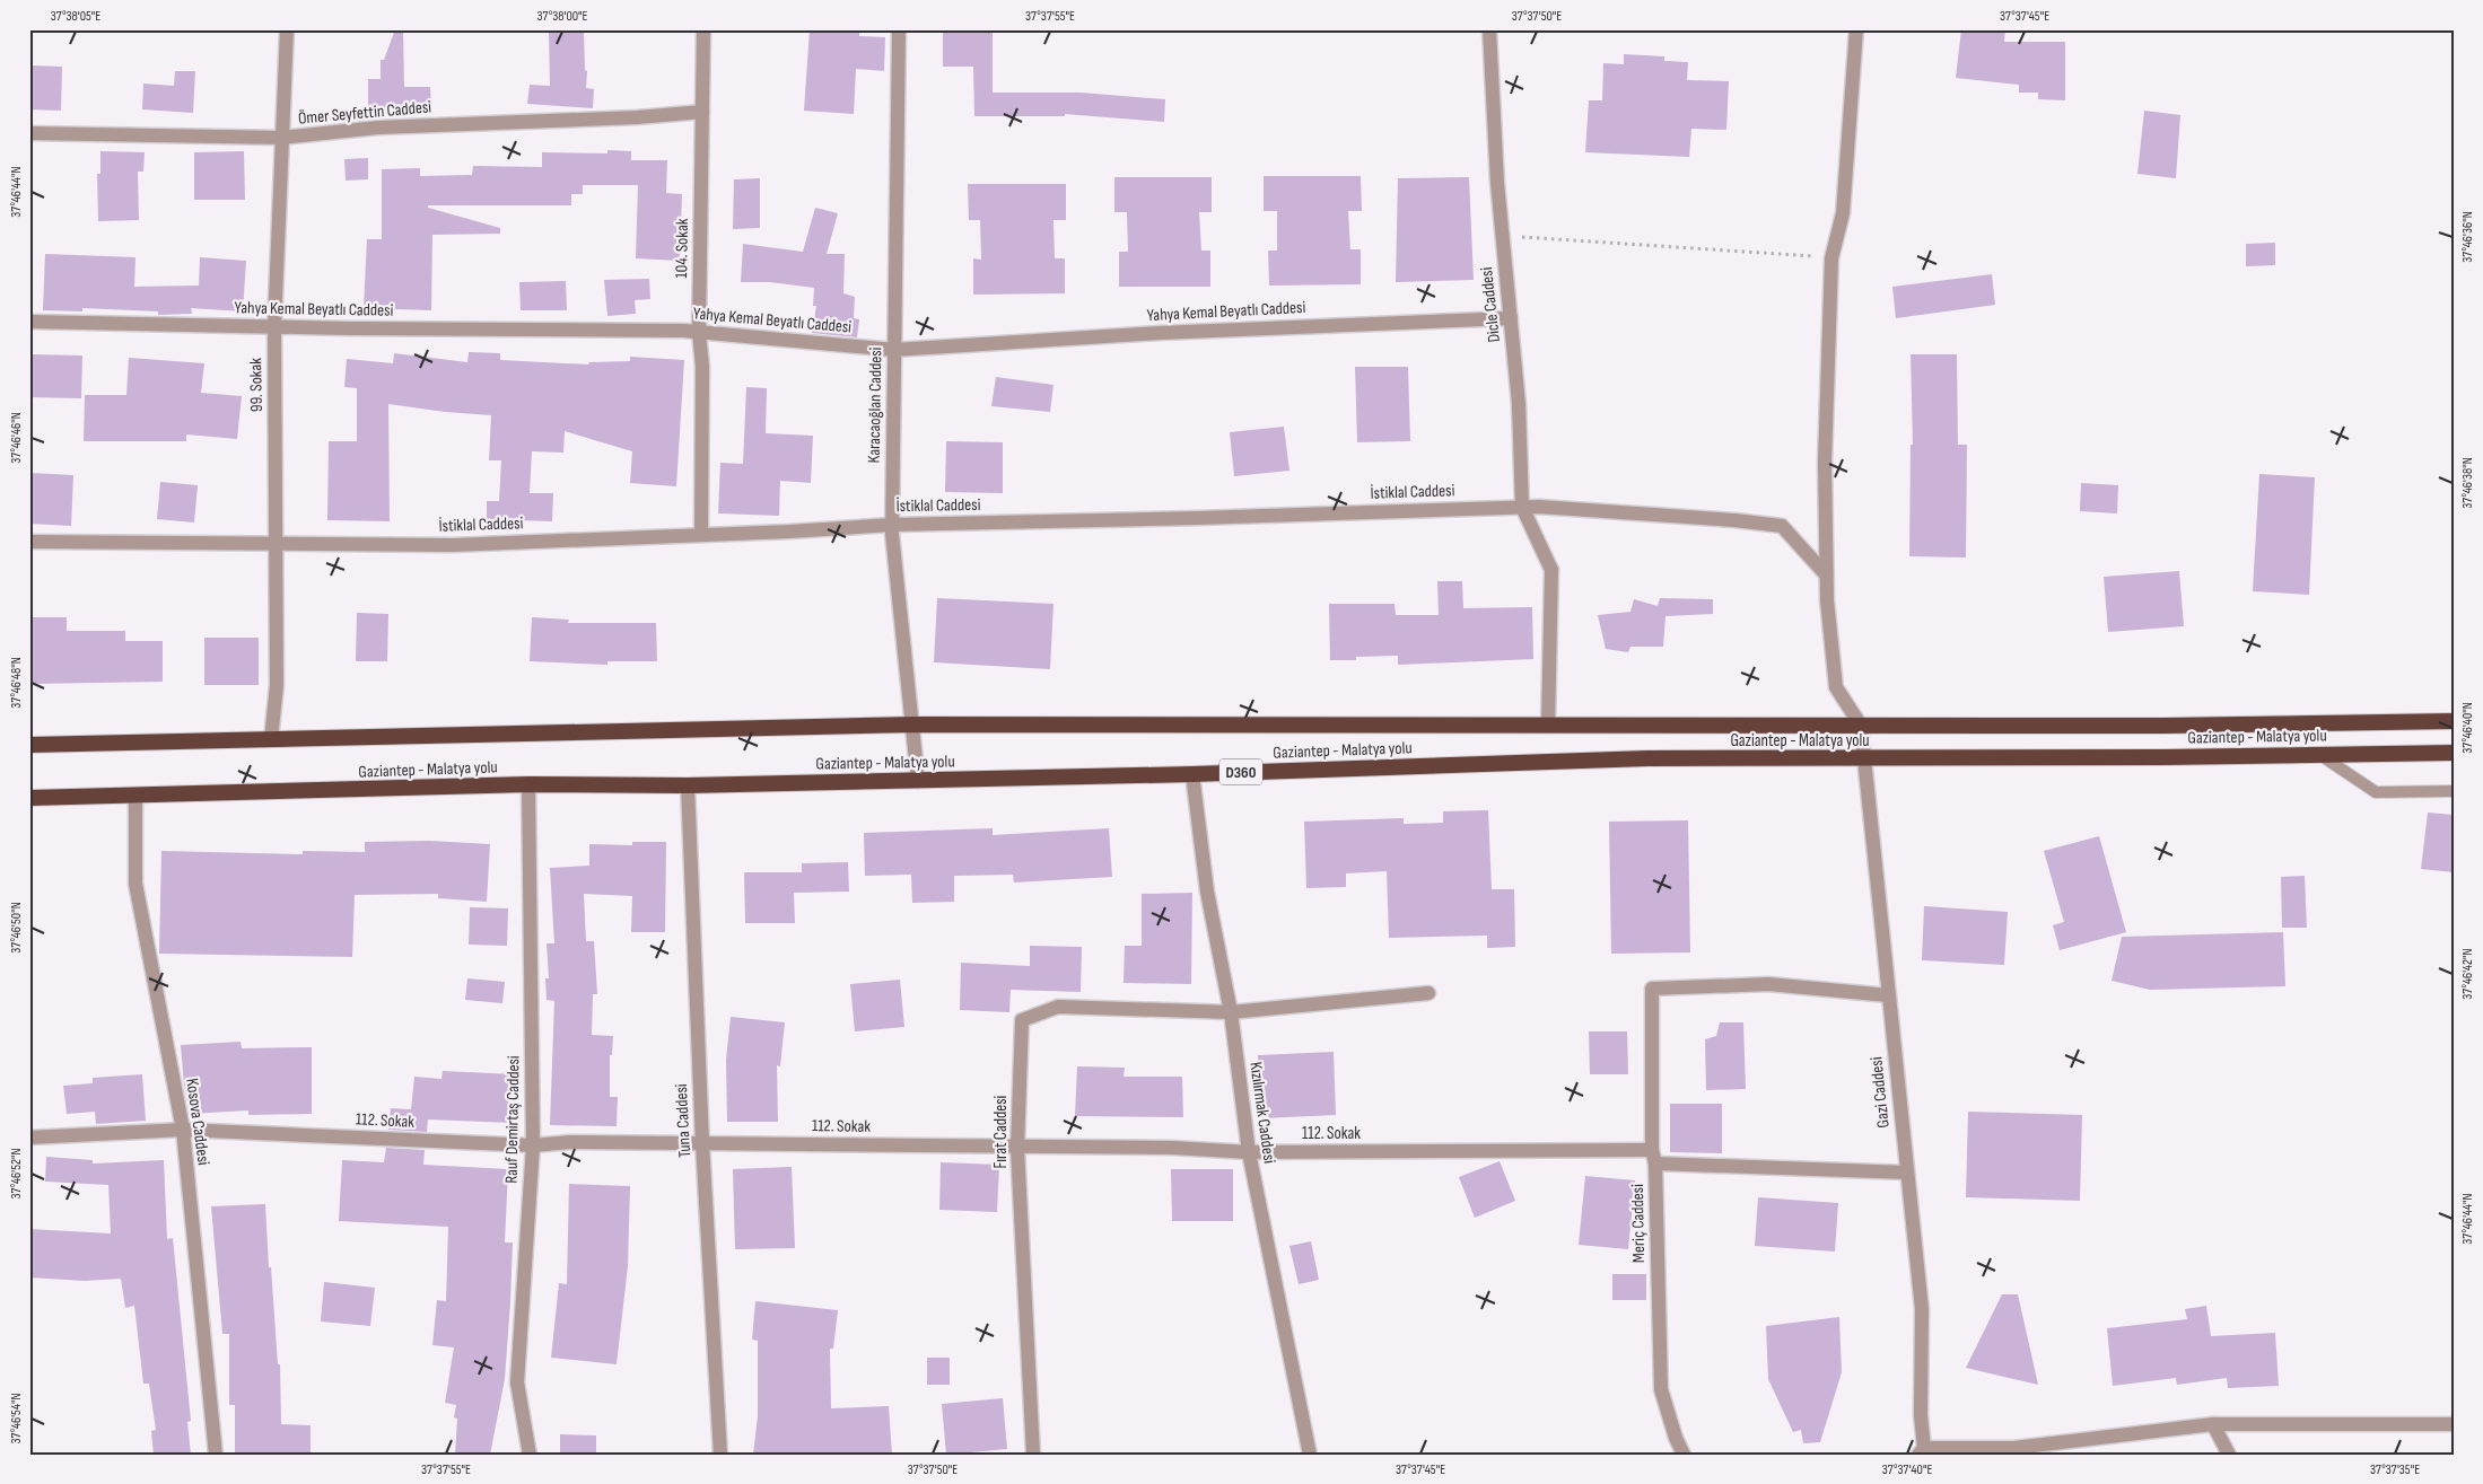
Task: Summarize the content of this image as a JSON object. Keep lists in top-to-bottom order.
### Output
{
  "streets": {
    "highway": ["Gaziantep - Malatya yolu", "D360"],
    "street": [
      "Ömer Seyfettin Caddesi",
      "104. Sokak",
      "Dicle Caddesi",
      "Yahya Kemal Beyatlı Caddesi",
      "99. Sokak",
      "Karacaoğlan Caddesi",
      "İstiklal Caddesi",
      "Gazi Caddesi",
      "Kızılırmak Caddesi",
      "Rauf Demirtaş Caddesi",
      "112. Sokak",
      "Tuna Caddesi",
      "Kosova Caddesi",
      "Fırat Caddesi",
      "Meriç Caddesi"
    ]
  },
  "crossings": [
    ["Ömer Seyfettin Caddesi", "104. Sokak"],
    ["Ömer Seyfettin Caddesi", "99. Sokak"],
    ["104. Sokak", "Yahya Kemal Beyatlı Caddesi"],
    ["104. Sokak", "İstiklal Caddesi"],
    ["Dicle Caddesi", "Yahya Kemal Beyatlı Caddesi"],
    ["Dicle Caddesi", "İstiklal Caddesi"],
    ["Dicle Caddesi", "Gaziantep - Malatya yolu"],
    ["Yahya Kemal Beyatlı Caddesi", "99. Sokak"],
    ["Yahya Kemal Beyatlı Caddesi", "Karacaoğlan Caddesi"],
    ["99. Sokak", "İstiklal Caddesi"],
    ["99. Sokak", "Gaziantep - Malatya yolu"],
    ["Karacaoğlan Caddesi", "İstiklal Caddesi"],
    ["Karacaoğlan Caddesi", "Gaziantep - Malatya yolu"],
    ["Gaziantep - Malatya yolu", "Gazi Caddesi"],
    ["Gaziantep - Malatya yolu", "Kızılırmak Caddesi"],
    ["Gaziantep - Malatya yolu", "Rauf Demirtaş Caddesi"],
    ["Gaziantep - Malatya yolu", "Tuna Caddesi"],
    ["Gaziantep - Malatya yolu", "Kosova Caddesi"],
    ["Gazi Caddesi", "112. Sokak"],
    ["Gazi Caddesi", "Meriç Caddesi"],
    ["Kızılırmak Caddesi", "112. Sokak"],
    ["Kızılırmak Caddesi", "Fırat Caddesi"],
    ["Rauf Demirtaş Caddesi", "112. Sokak"],
    ["112. Sokak", "Tuna Caddesi"],
    ["112. Sokak", "Kosova Caddesi"],
    ["112. Sokak", "Fırat Caddesi"],
    ["112. Sokak", "Meriç Caddesi"]
  ],
  "coordinates": [
    "37°38'05\"E",
    "37°38'00\"E",
    "37°37'55\"E",
    "37°37'50\"E",
    "37°37'45\"E",
    "37°46'44\"N",
    "37°46'36\"N",
    "37°46'46\"N",
    "37°46'38\"N",
    "37°46'48\"N",
    "37°46'40\"N",
    "37°46'50\"N",
    "37°46'42\"N",
    "37°46'52\"N",
    "37°46'54\"N",
    "37°37'40\"E",
    "37°37'35\"E"
  ]
}
